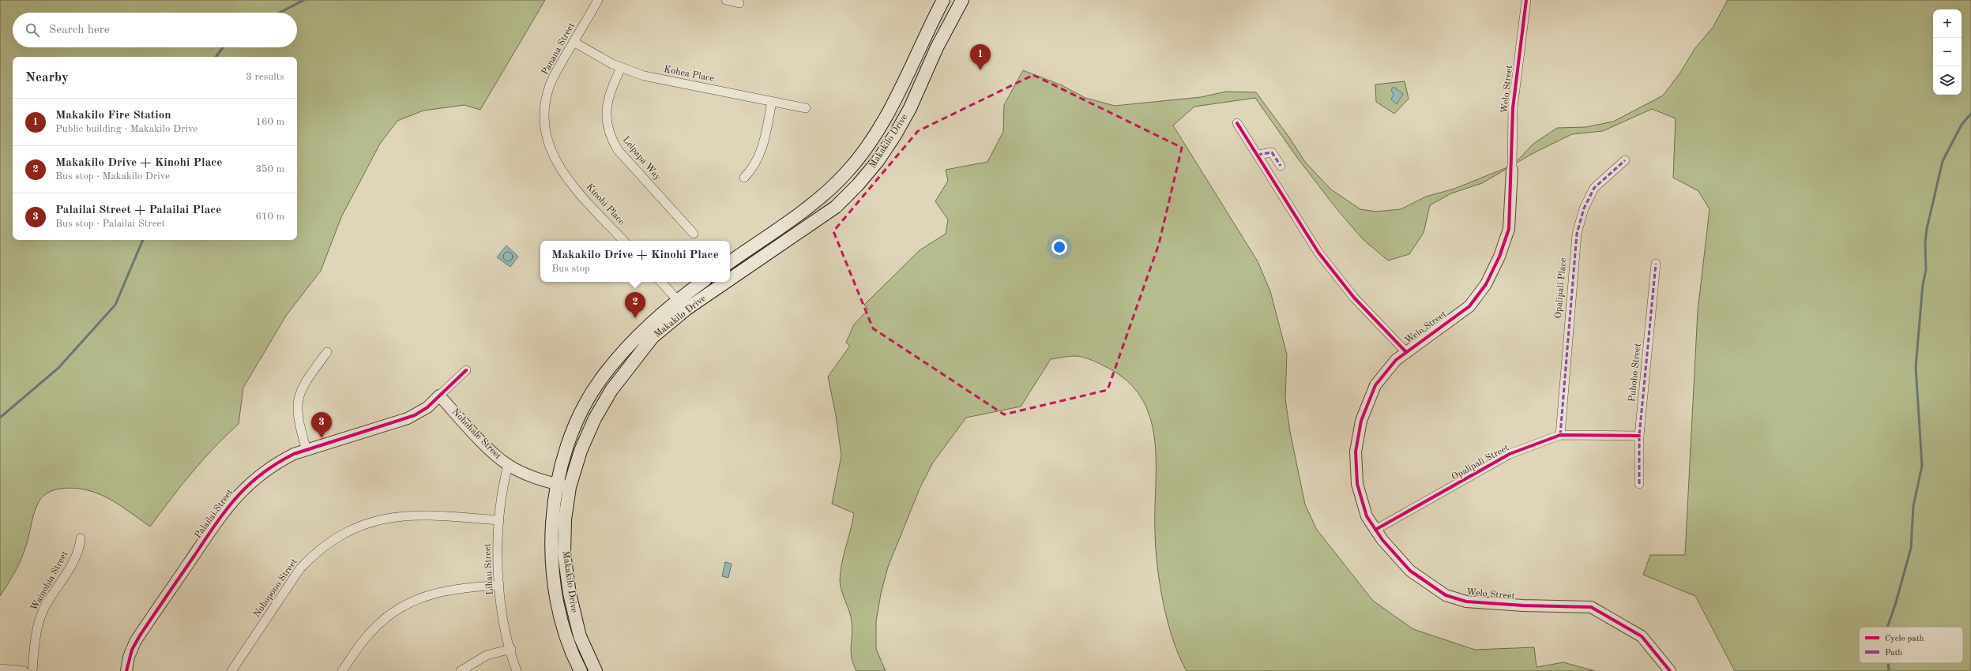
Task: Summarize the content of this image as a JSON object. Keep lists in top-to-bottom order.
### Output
{
  "streets": {
    "main road": ["Makakilo Drive"],
    "street": [
      "Panana Street",
      "Kohea Place",
      "Welo Street",
      "Leipapa Way",
      "Kinohi Place",
      "Opalipali Place",
      "Puhoho Street",
      "Nohohale Street",
      "Opalipali Street",
      "Palailai Street",
      "Lihau Street",
      "Wainohia Street",
      "Nohopono Street"
    ]
  },
  "crossings": [
    ["Panana Street", "Kohea Place"],
    ["Panana Street", "Kinohi Place"],
    ["Kohea Place", "Leipapa Way"],
    ["Welo Street", "Opalipali Street"],
    ["Makakilo Drive", "Nohohale Street"],
    ["Opalipali Place", "Opalipali Street"],
    ["Puhoho Street", "Opalipali Street"],
    ["Nohohale Street", "Palailai Street"],
    ["Nohohale Street", "Lihau Street"],
    ["Lihau Street", "Nohopono Street"]
  ],
  "legend": ["Cycle path", "Path"],
  "page": {
    "map_buttons": ["+", "−"],
    "search": "Search here",
    "pins": ["1", "2", "3"],
    "heading": ["Nearby", "3 results"],
    "list": [
      {
        "mark": "1",
        "name": "Makakilo Fire Station",
        "note": "Public building · Makakilo Drive",
        "value": "160 m"
      },
      {
        "mark": "2",
        "name": "Makakilo Drive + Kinohi Place",
        "note": "Bus stop · Makakilo Drive",
        "value": "350 m"
      },
      {
        "mark": "3",
        "name": "Palailai Street + Palailai Place",
        "note": "Bus stop · Palailai Street",
        "value": "610 m"
      }
    ],
    "popup": ["Makakilo Drive + Kinohi Place", "Bus stop"]
  }
}
